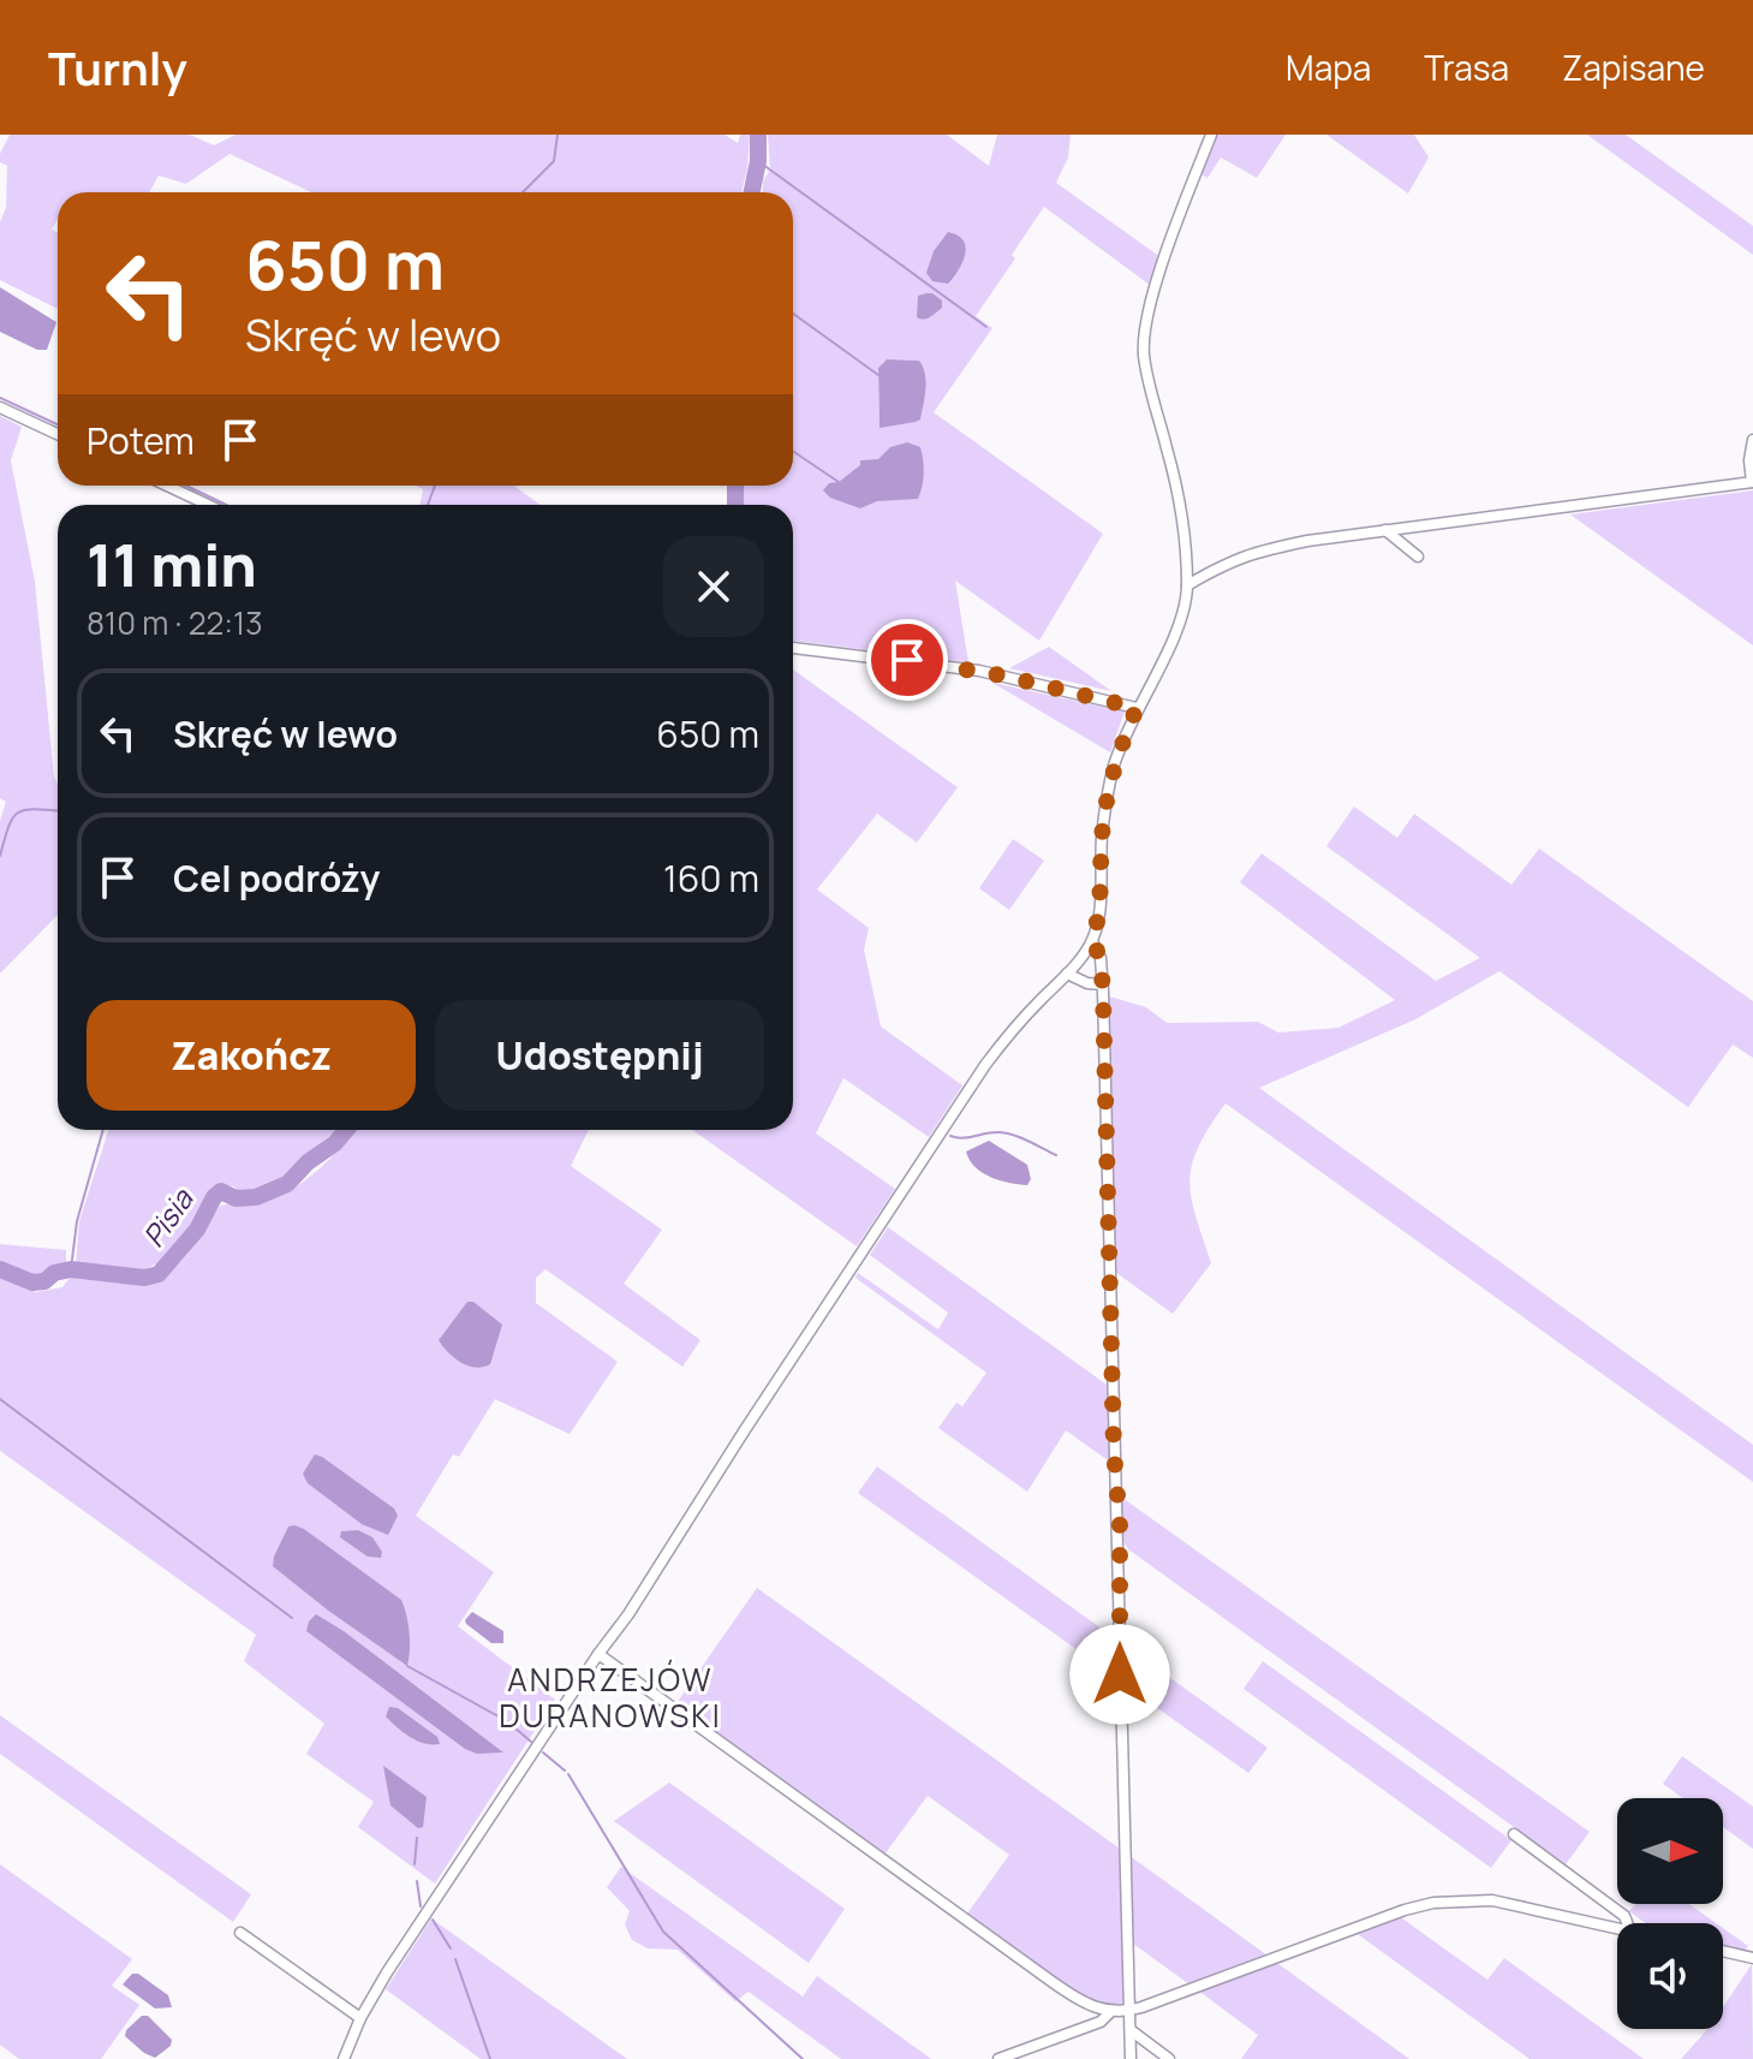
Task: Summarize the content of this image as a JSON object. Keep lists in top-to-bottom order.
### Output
{
  "districts": ["ANDRZEJÓW DURANOWSKI"],
  "water": ["Pisia"],
  "north": "right",
  "page": {
    "header": "Turnly",
    "nav": ["Mapa", "Trasa", "Zapisane"],
    "turn": ["650 m", "Skręć w lewo"],
    "then": "Potem",
    "heading": ["11 min", "810 m · 22:13"],
    "list": [
      {
        "name": "Skręć w lewo",
        "value": "650 m"
      },
      {
        "name": "Cel podróży",
        "value": "160 m"
      }
    ],
    "buttons": ["Zakończ", "Udostępnij"]
  }
}
